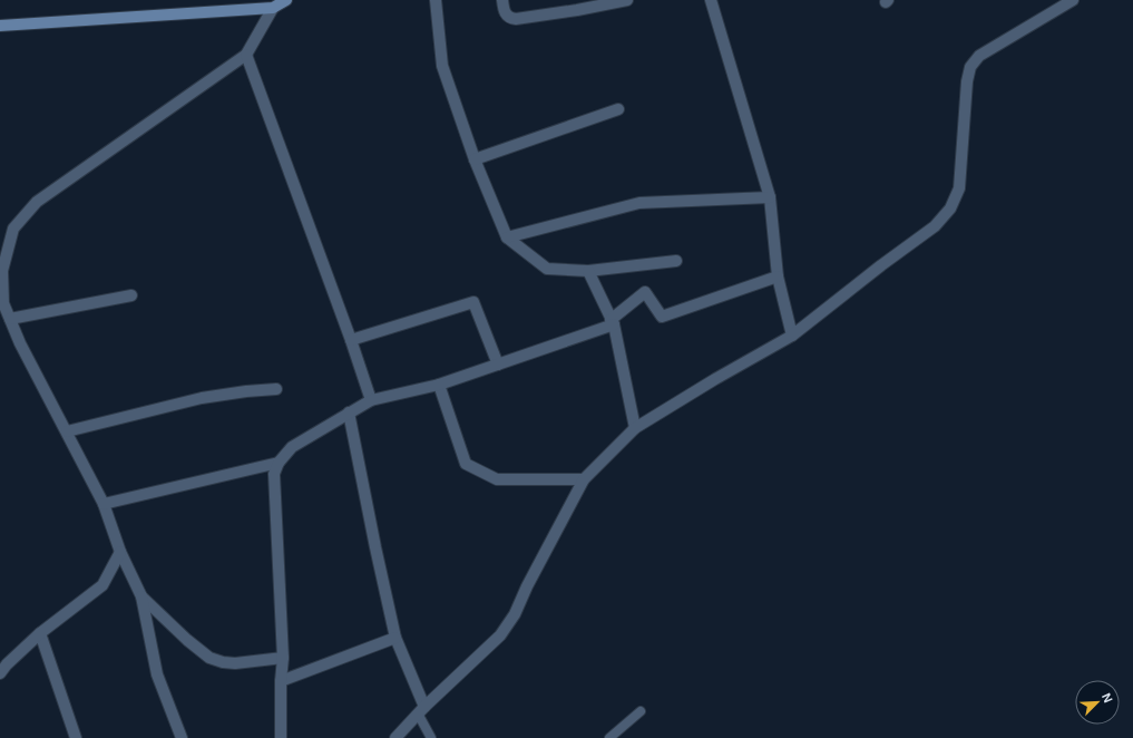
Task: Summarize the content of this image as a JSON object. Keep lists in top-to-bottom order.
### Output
{
  "north": "top right"
}
